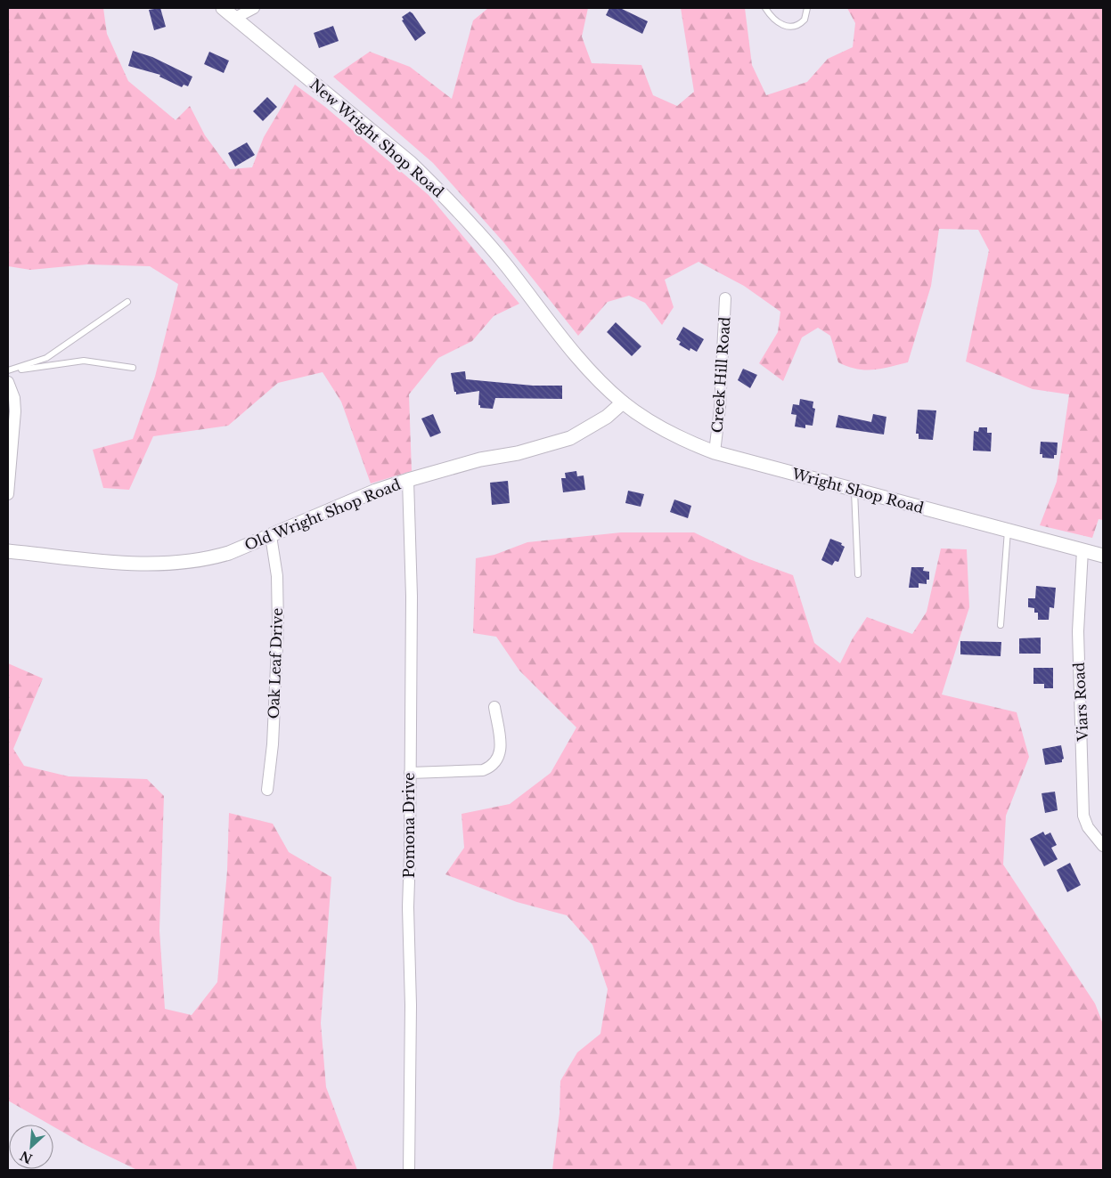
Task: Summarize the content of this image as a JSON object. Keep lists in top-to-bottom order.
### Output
{
  "streets": {
    "street": [
      "New Wright Shop Road",
      "Creek Hill Road",
      "Wright Shop Road",
      "Old Wright Shop Road",
      "Oak Leaf Drive",
      "Viars Road",
      "Pomona Drive"
    ]
  },
  "crossings": [
    ["New Wright Shop Road", "Wright Shop Road"],
    ["New Wright Shop Road", "Old Wright Shop Road"],
    ["Creek Hill Road", "Wright Shop Road"],
    ["Wright Shop Road", "Old Wright Shop Road"],
    ["Wright Shop Road", "Viars Road"],
    ["Old Wright Shop Road", "Oak Leaf Drive"],
    ["Old Wright Shop Road", "Pomona Drive"]
  ],
  "north": "bottom left"
}
